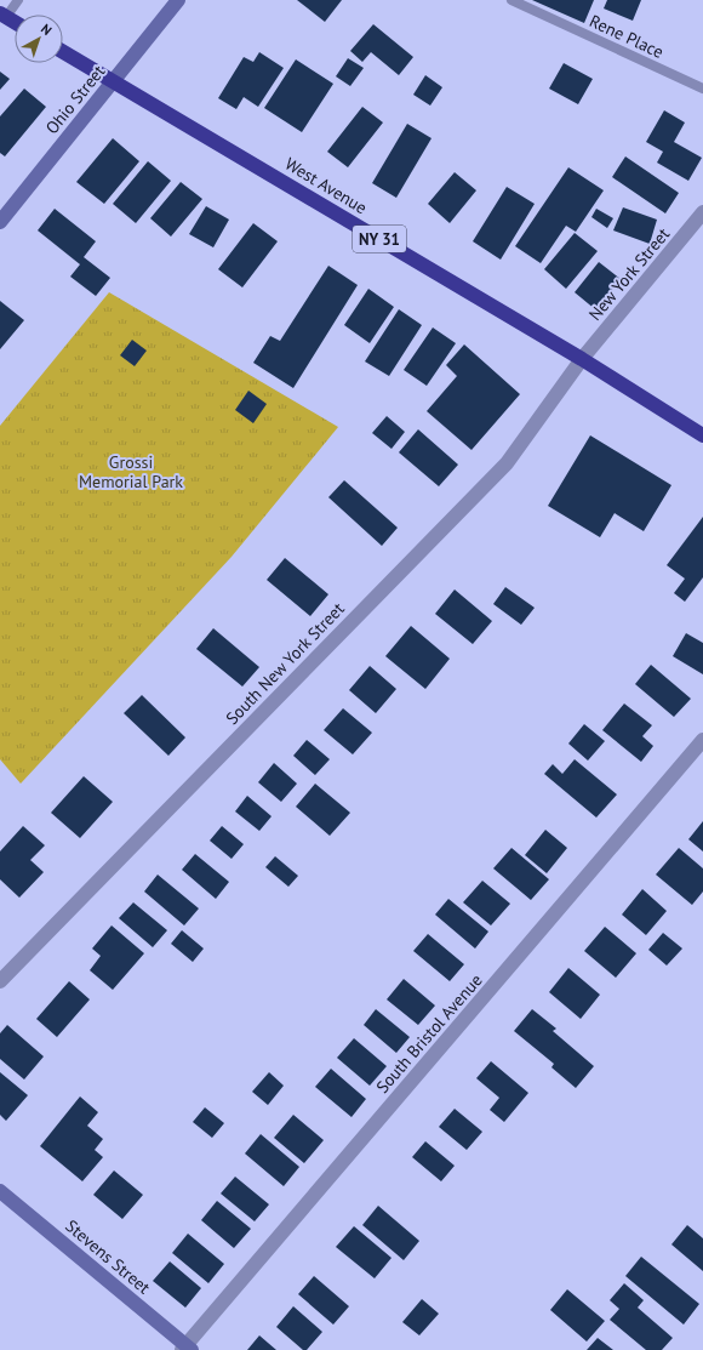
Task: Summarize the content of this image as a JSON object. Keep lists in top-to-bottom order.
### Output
{
  "streets": {
    "highway": ["West Avenue", "NY 31"],
    "street": [
      "Ohio Street",
      "New York Street",
      "South New York Street",
      "South Bristol Avenue",
      "Stevens Street"
    ],
    "lane": ["Rene Place"]
  },
  "crossings": [
    ["Ohio Street", "West Avenue"],
    ["West Avenue", "New York Street"],
    ["West Avenue", "South New York Street"],
    ["New York Street", "South New York Street"],
    ["South Bristol Avenue", "Stevens Street"]
  ],
  "parks": ["Grossi Memorial Park"],
  "north": "top right"
}
